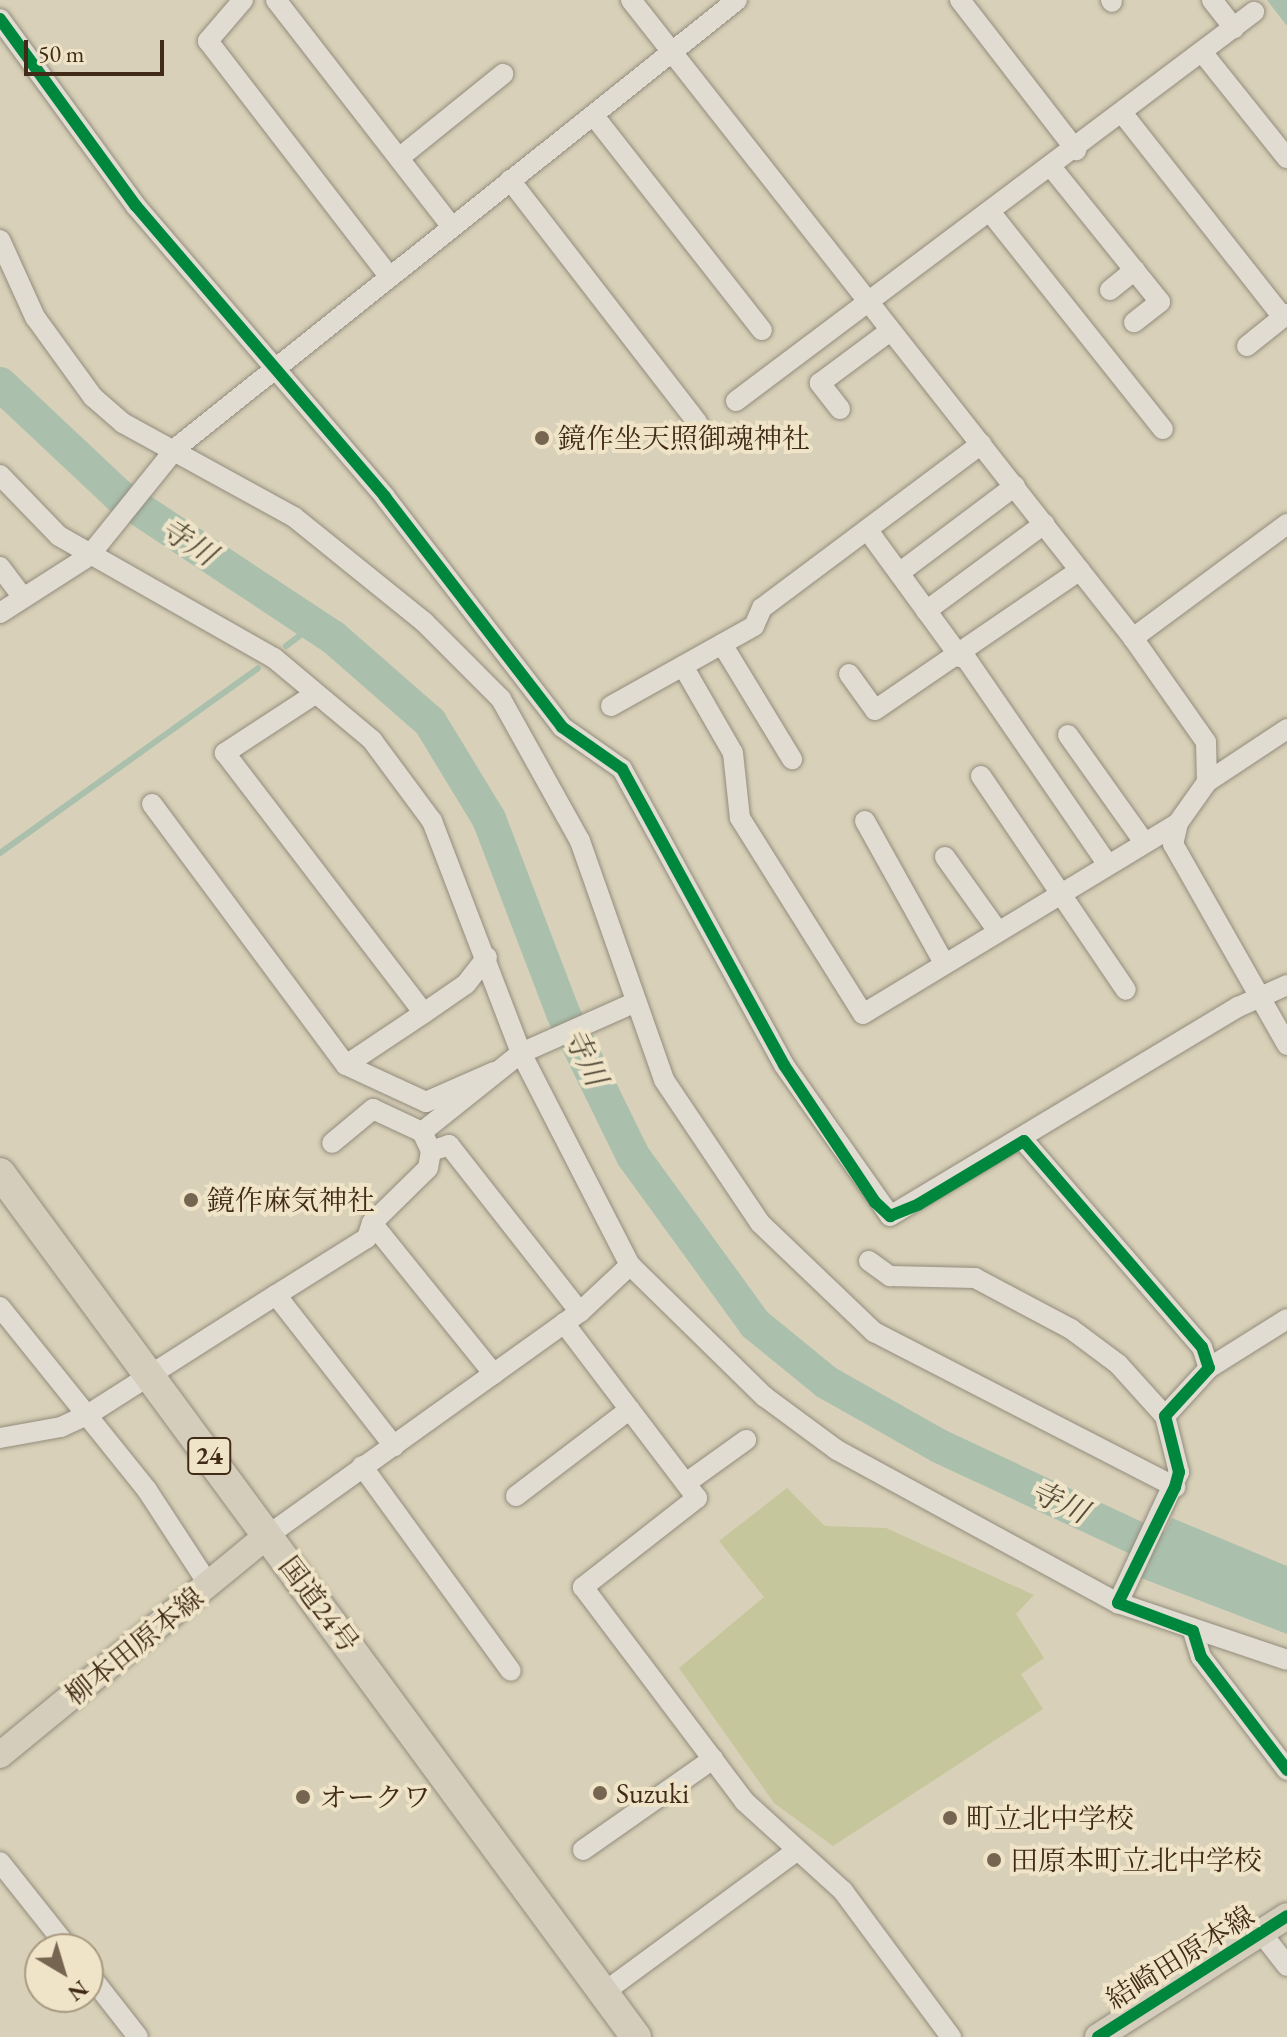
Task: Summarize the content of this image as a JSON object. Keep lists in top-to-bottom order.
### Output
{
  "streets": {
    "highway": ["24", "国道24号"],
    "main road": ["柳本田原本線", "結崎田原本線"]
  },
  "crossings": [
    ["国道24号", "柳本田原本線"]
  ],
  "water": ["寺川"],
  "places": [
    "鏡作坐天照御魂神社",
    "鏡作麻気神社",
    "Suzuki",
    "オークワ",
    "町立北中学校",
    "田原本町立北中学校"
  ],
  "scale_bar": "50 m",
  "north": "bottom right"
}
